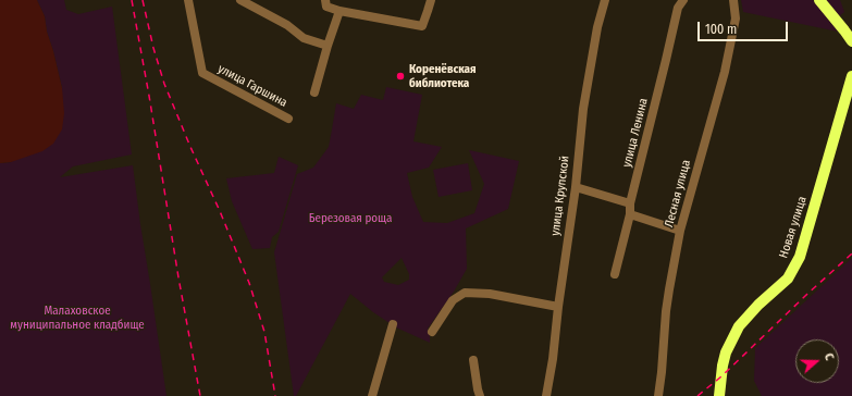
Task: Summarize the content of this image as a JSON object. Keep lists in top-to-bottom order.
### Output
{
  "streets": {
    "main road": ["Новая улица"],
    "street": [
      "улица Гаршина",
      "улица Ленина",
      "Лесная улица",
      "улица Крупской"
    ]
  },
  "parks": ["Березовая роща", "Малаховское муниципальное кладбище"],
  "places": ["Коренёвская библиотека"],
  "scale_bar": "100 m",
  "north": "right"
}
